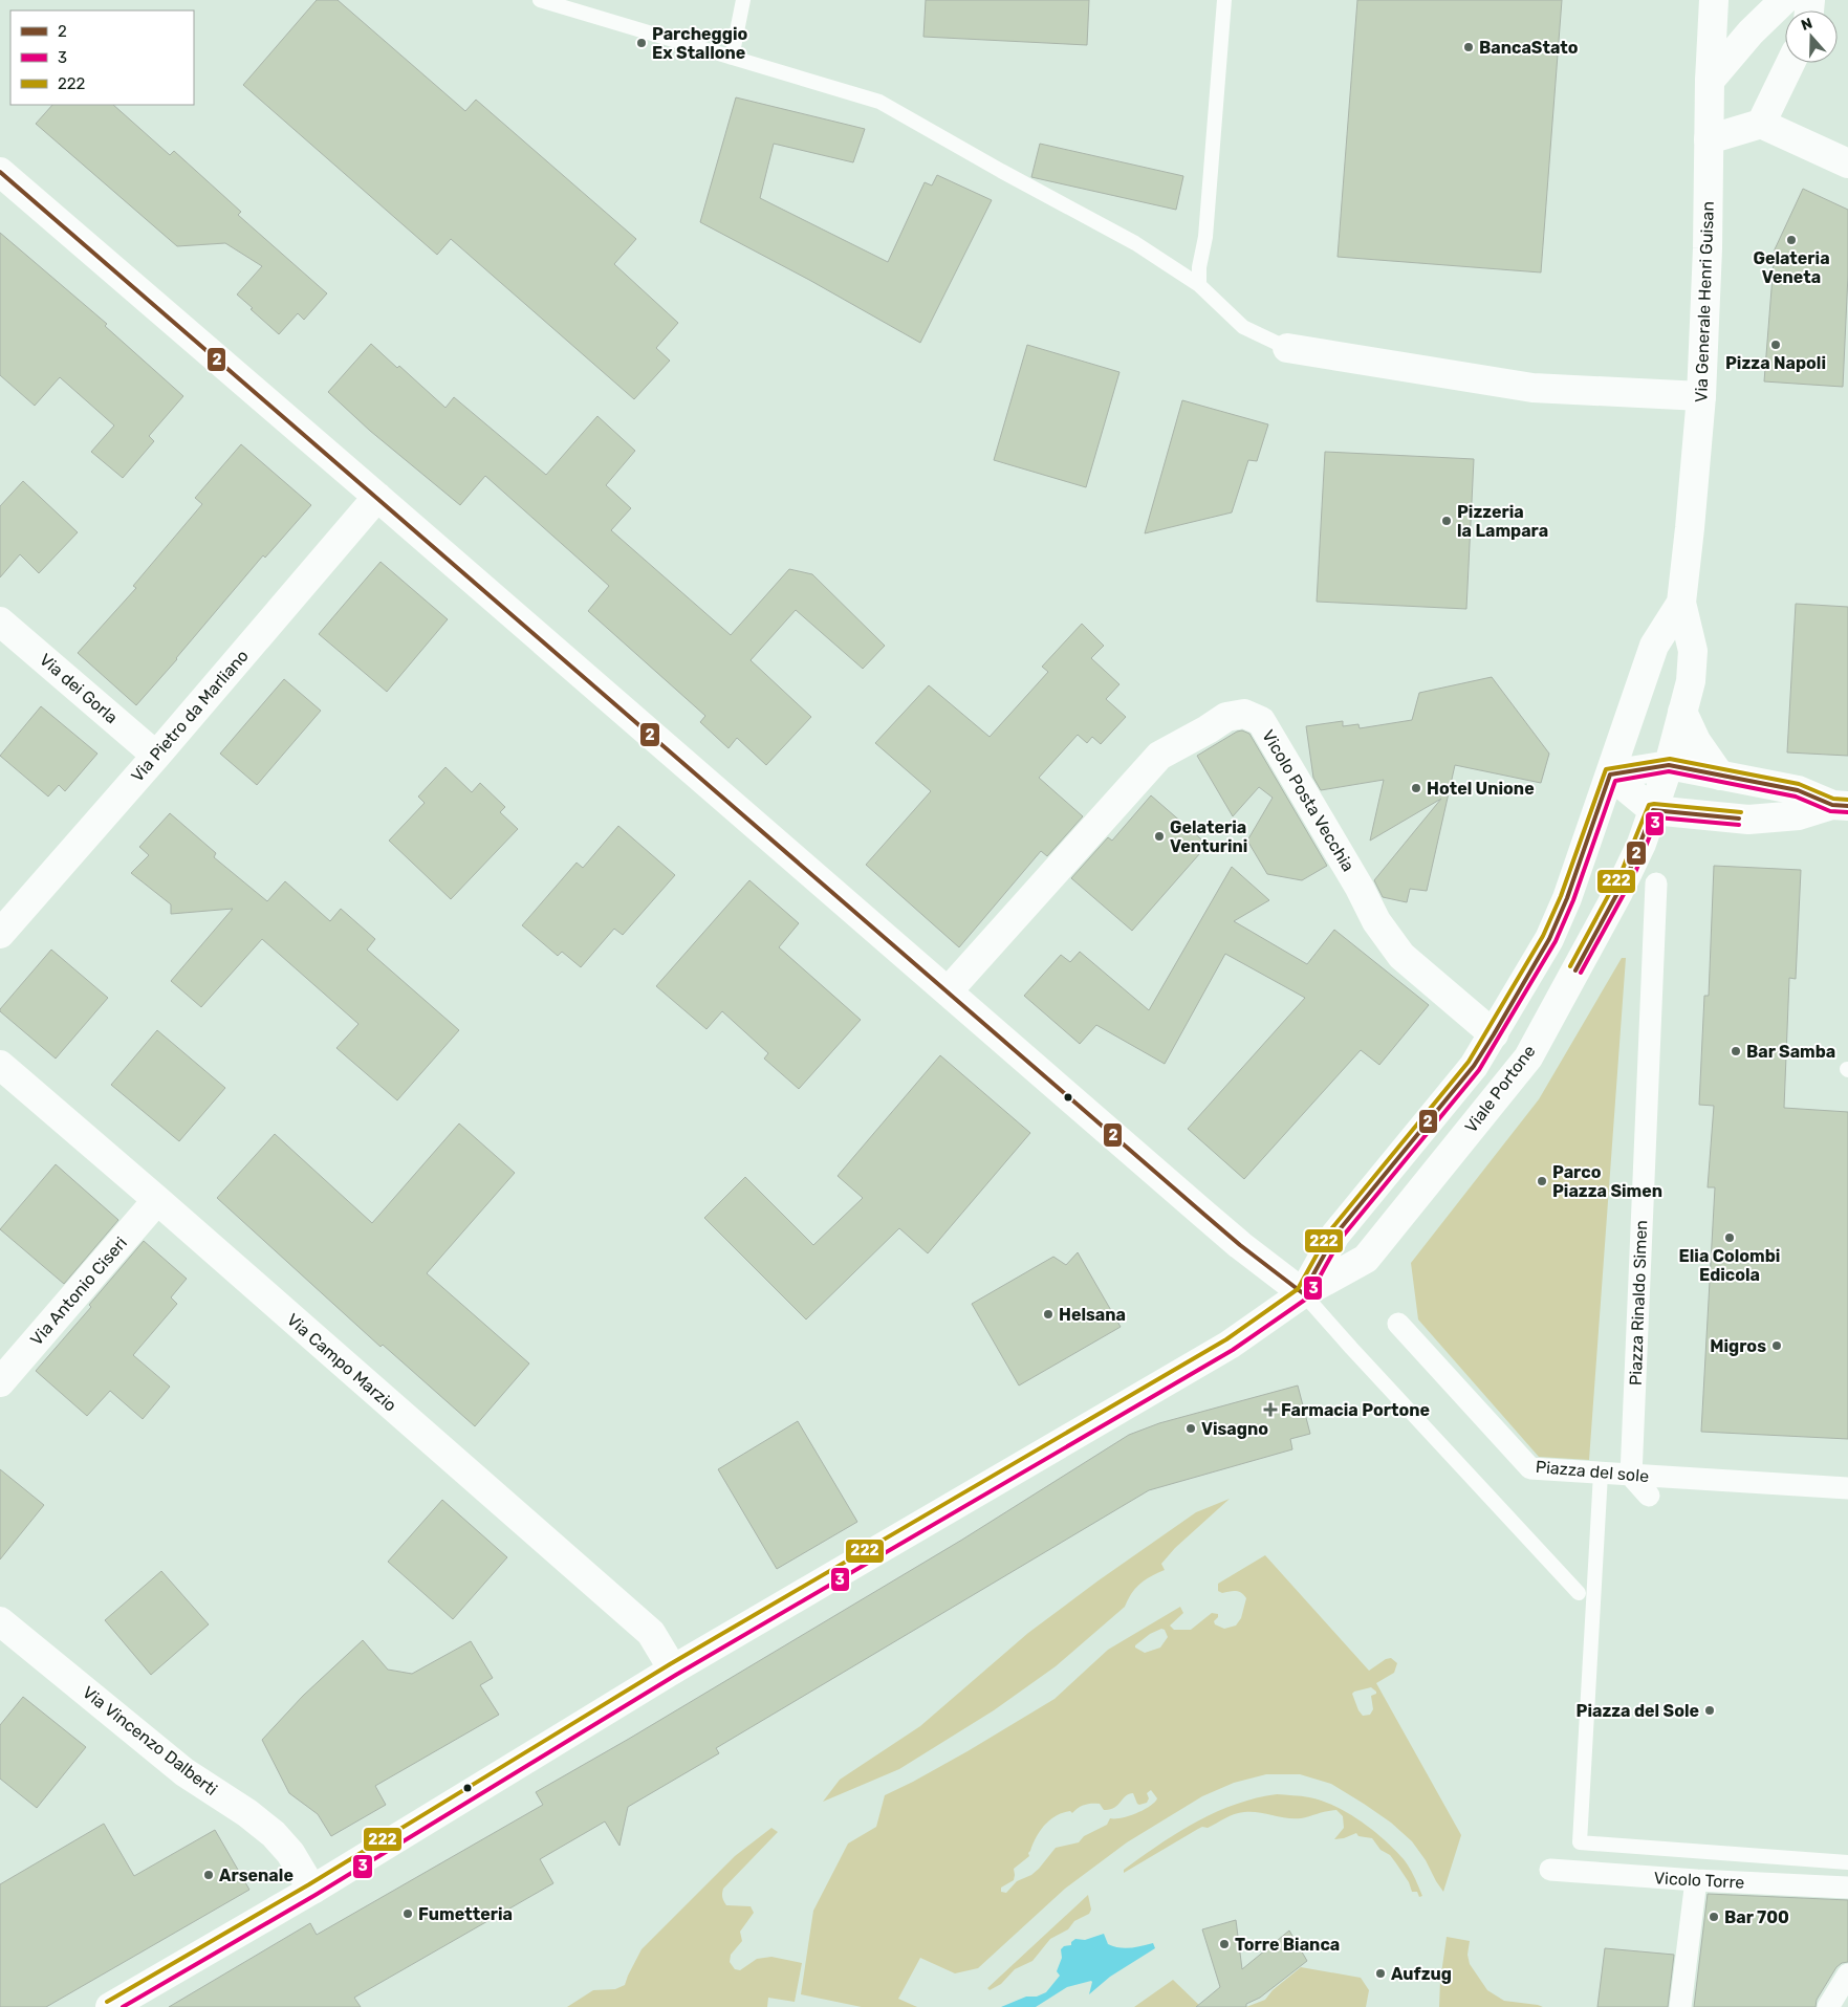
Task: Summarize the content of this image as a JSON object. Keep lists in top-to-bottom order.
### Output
{
  "streets": {
    "street": [
      "Via Generale Henri Guisan",
      "Via dei Gorla",
      "Via Pietro da Marliano",
      "Vicolo Posta Vecchia",
      "Viale Portone",
      "Via Antonio Ciseri",
      "Piazza Rinaldo Simen",
      "Via Campo Marzio",
      "Piazza del sole",
      "Via Vincenzo Dalberti",
      "Vicolo Torre"
    ]
  },
  "crossings": [
    ["Via Generale Henri Guisan", "Viale Portone"],
    ["Via dei Gorla", "Via Pietro da Marliano"],
    ["Vicolo Posta Vecchia", "Viale Portone"],
    ["Viale Portone", "Via Campo Marzio"],
    ["Viale Portone", "Via Vincenzo Dalberti"],
    ["Via Antonio Ciseri", "Via Campo Marzio"],
    ["Piazza Rinaldo Simen", "Piazza del sole"]
  ],
  "places": {
    "other": [
      "Parcheggio Ex Stallone",
      "BancaStato",
      "Gelateria Veneta",
      "Pizza Napoli",
      "Pizzeria la Lampara",
      "Hotel Unione",
      "Gelateria Venturini",
      "Bar Samba",
      "Parco Piazza Simen",
      "Elia Colombi Edicola",
      "Helsana",
      "Migros",
      "Visagno",
      "Piazza del Sole",
      "Arsenale",
      "Fumetteria",
      "Bar 700",
      "Torre Bianca",
      "Aufzug"
    ],
    "health": ["Farmacia Portone"]
  },
  "lines": ["transit line 2", "transit line 222", "transit line 3"],
  "legend": ["2", "3", "222"],
  "north": "top"
}
